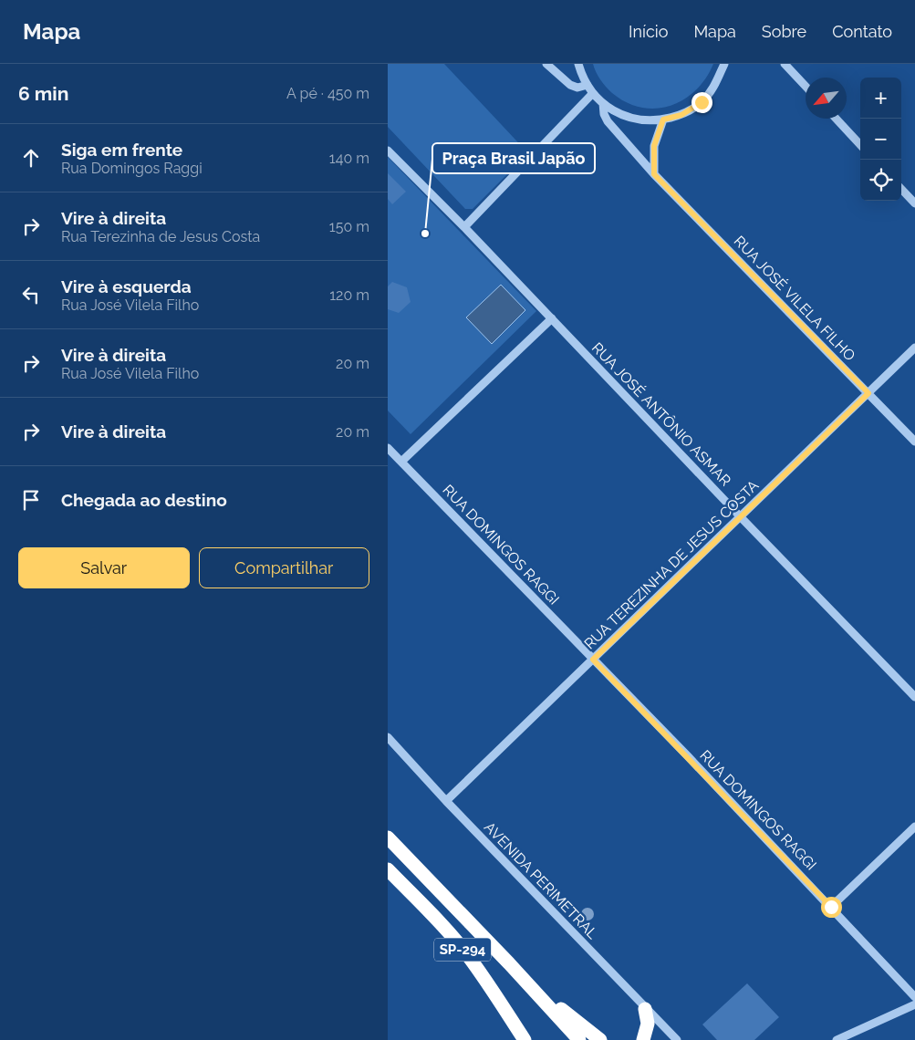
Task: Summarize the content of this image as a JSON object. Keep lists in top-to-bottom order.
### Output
{
  "streets": {
    "highway": ["SP-294"],
    "street": [
      "RUA JOSÉ VILELA FILHO",
      "RUA JOSÉ ANTÔNIO ASMAR",
      "RUA DOMINGOS RAGGI",
      "RUA TEREZINHA DE JESUS COSTA",
      "AVENIDA PERIMETRAL"
    ]
  },
  "crossings": [
    ["RUA JOSÉ VILELA FILHO", "RUA TEREZINHA DE JESUS COSTA"],
    ["RUA JOSÉ ANTÔNIO ASMAR", "RUA TEREZINHA DE JESUS COSTA"],
    ["RUA DOMINGOS RAGGI", "RUA TEREZINHA DE JESUS COSTA"],
    ["RUA TEREZINHA DE JESUS COSTA", "AVENIDA PERIMETRAL"]
  ],
  "places": ["Praça Brasil Japão"],
  "north": "bottom left",
  "page": {
    "header": "Mapa",
    "nav": [
      "Início",
      "Mapa",
      "Sobre",
      "Contato"
    ],
    "heading": ["6 min", "A pé · 450 m"],
    "map_buttons": ["+", "−"],
    "list": [
      ["Siga em frente", "Rua Domingos Raggi", "140 m"],
      ["Vire à direita", "Rua Terezinha de Jesus Costa", "150 m"],
      ["Vire à esquerda", "Rua José Vilela Filho", "120 m"],
      ["Vire à direita", "Rua José Vilela Filho", "20 m"],
      ["Vire à direita", "20 m"],
      "Chegada ao destino"
    ],
    "buttons": ["Salvar", "Compartilhar"]
  }
}
